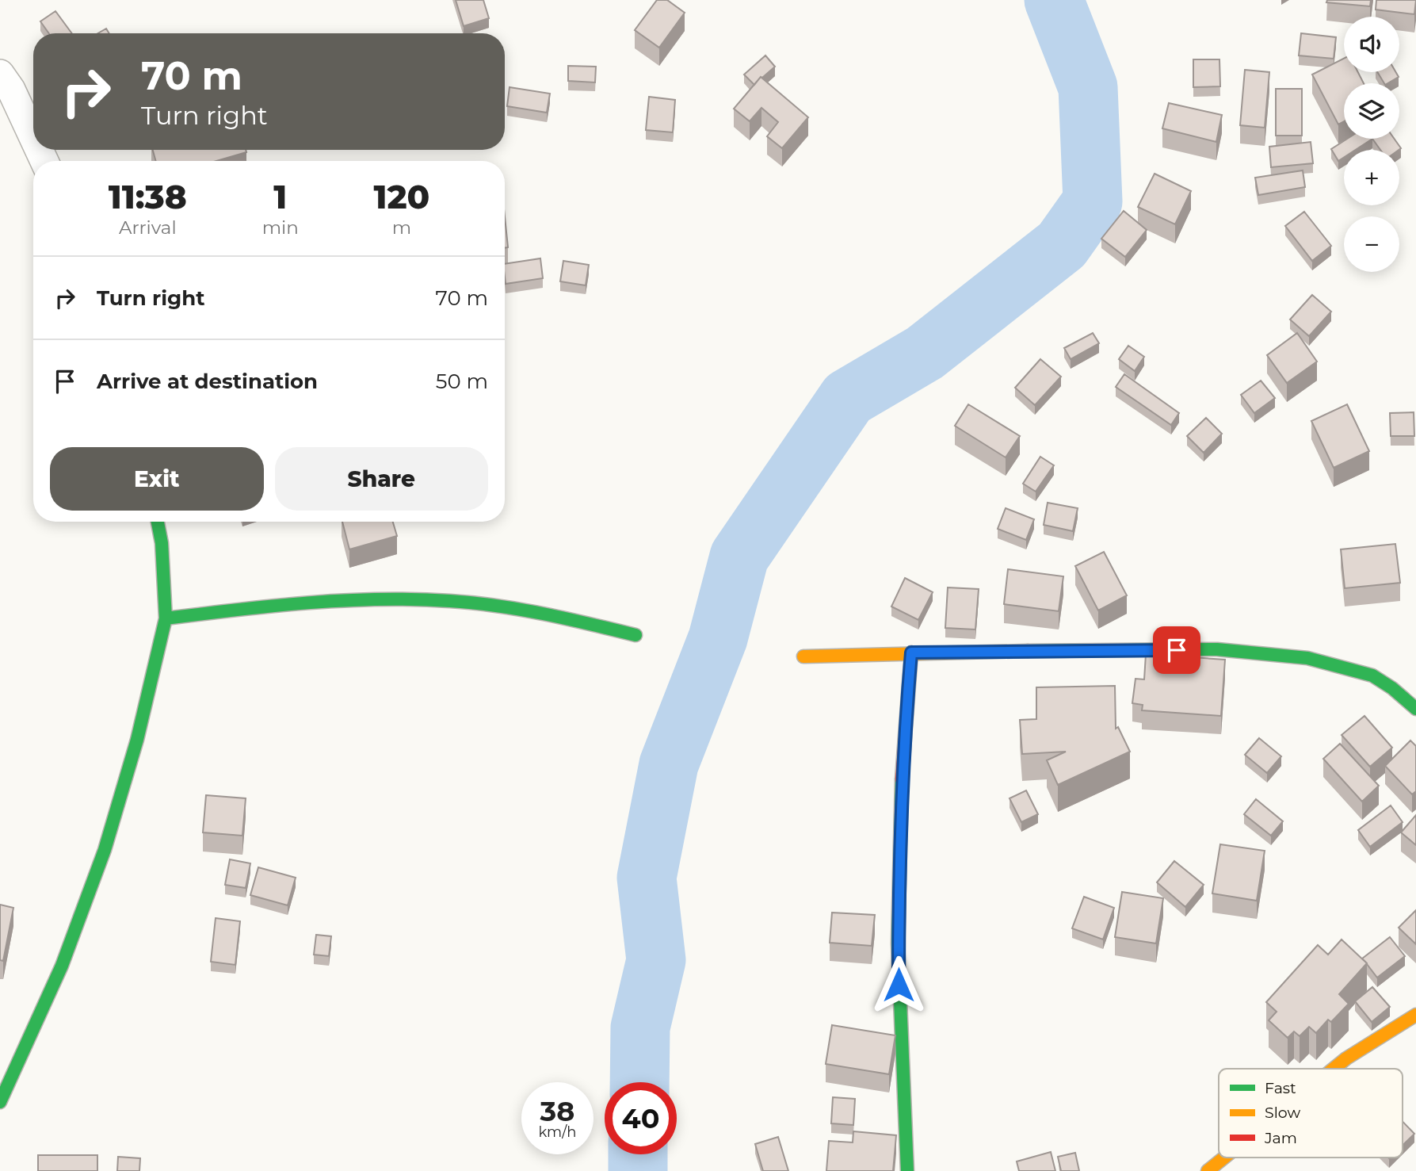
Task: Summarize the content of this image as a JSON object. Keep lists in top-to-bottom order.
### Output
{
  "legend": ["Fast", "Slow", "Jam"],
  "page": {
    "map_buttons": ["+", "−"],
    "turn": ["70 m", "Turn right"],
    "eta": [
      "11:38",
      "Arrival",
      "1",
      "min",
      "120",
      "m"
    ],
    "list": [
      {
        "name": "Turn right",
        "value": "70 m"
      },
      {
        "name": "Arrive at destination",
        "value": "50 m"
      }
    ],
    "buttons": ["Exit", "Share"],
    "speed": "38 km/h",
    "limit": "40"
  }
}
